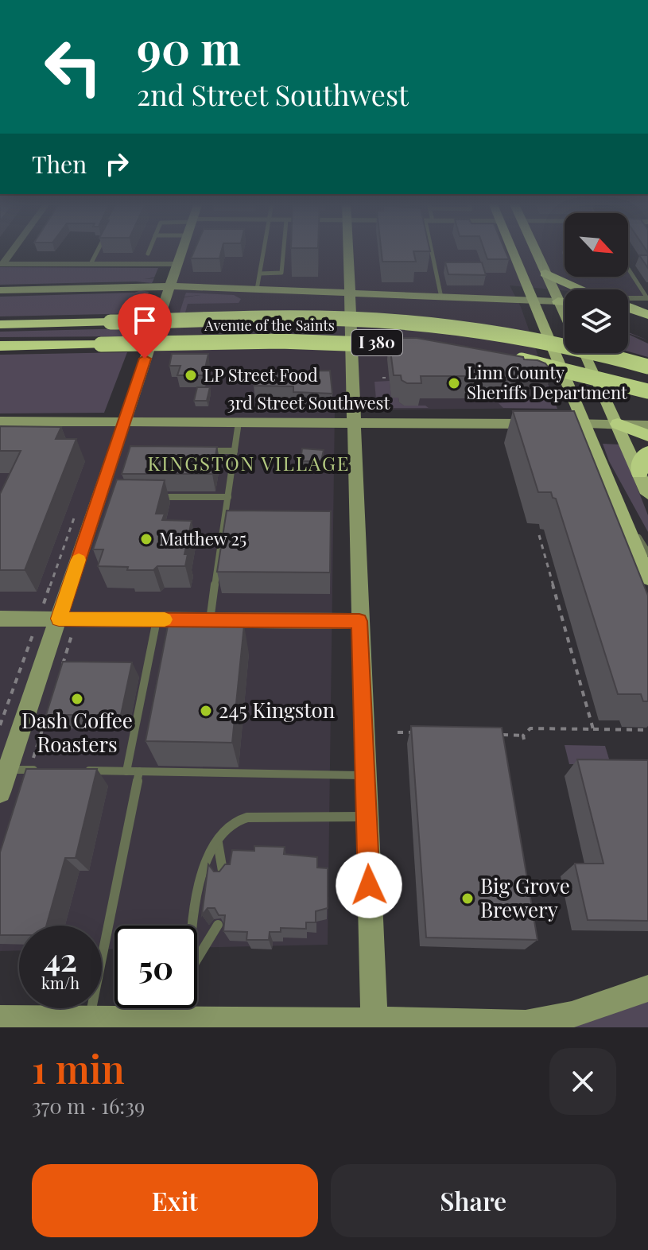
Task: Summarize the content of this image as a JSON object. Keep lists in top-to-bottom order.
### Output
{
  "streets": {
    "highway": ["Avenue of the Saints", "I 380"],
    "main road": ["3rd Street Southwest"]
  },
  "districts": ["KINGSTON VILLAGE"],
  "places": [
    "LP Street Food",
    "Linn County Sheriffs Department",
    "Matthew 25",
    "Dash Coffee Roasters",
    "245 Kingston",
    "Big Grove Brewery"
  ],
  "north": "bottom right",
  "page": {
    "turn": ["90 m", "2nd Street Southwest"],
    "then": "Then",
    "speed": "42 km/h",
    "limit": "50",
    "heading": ["1 min", "370 m · 16:39"],
    "buttons": ["Exit", "Share"]
  }
}
